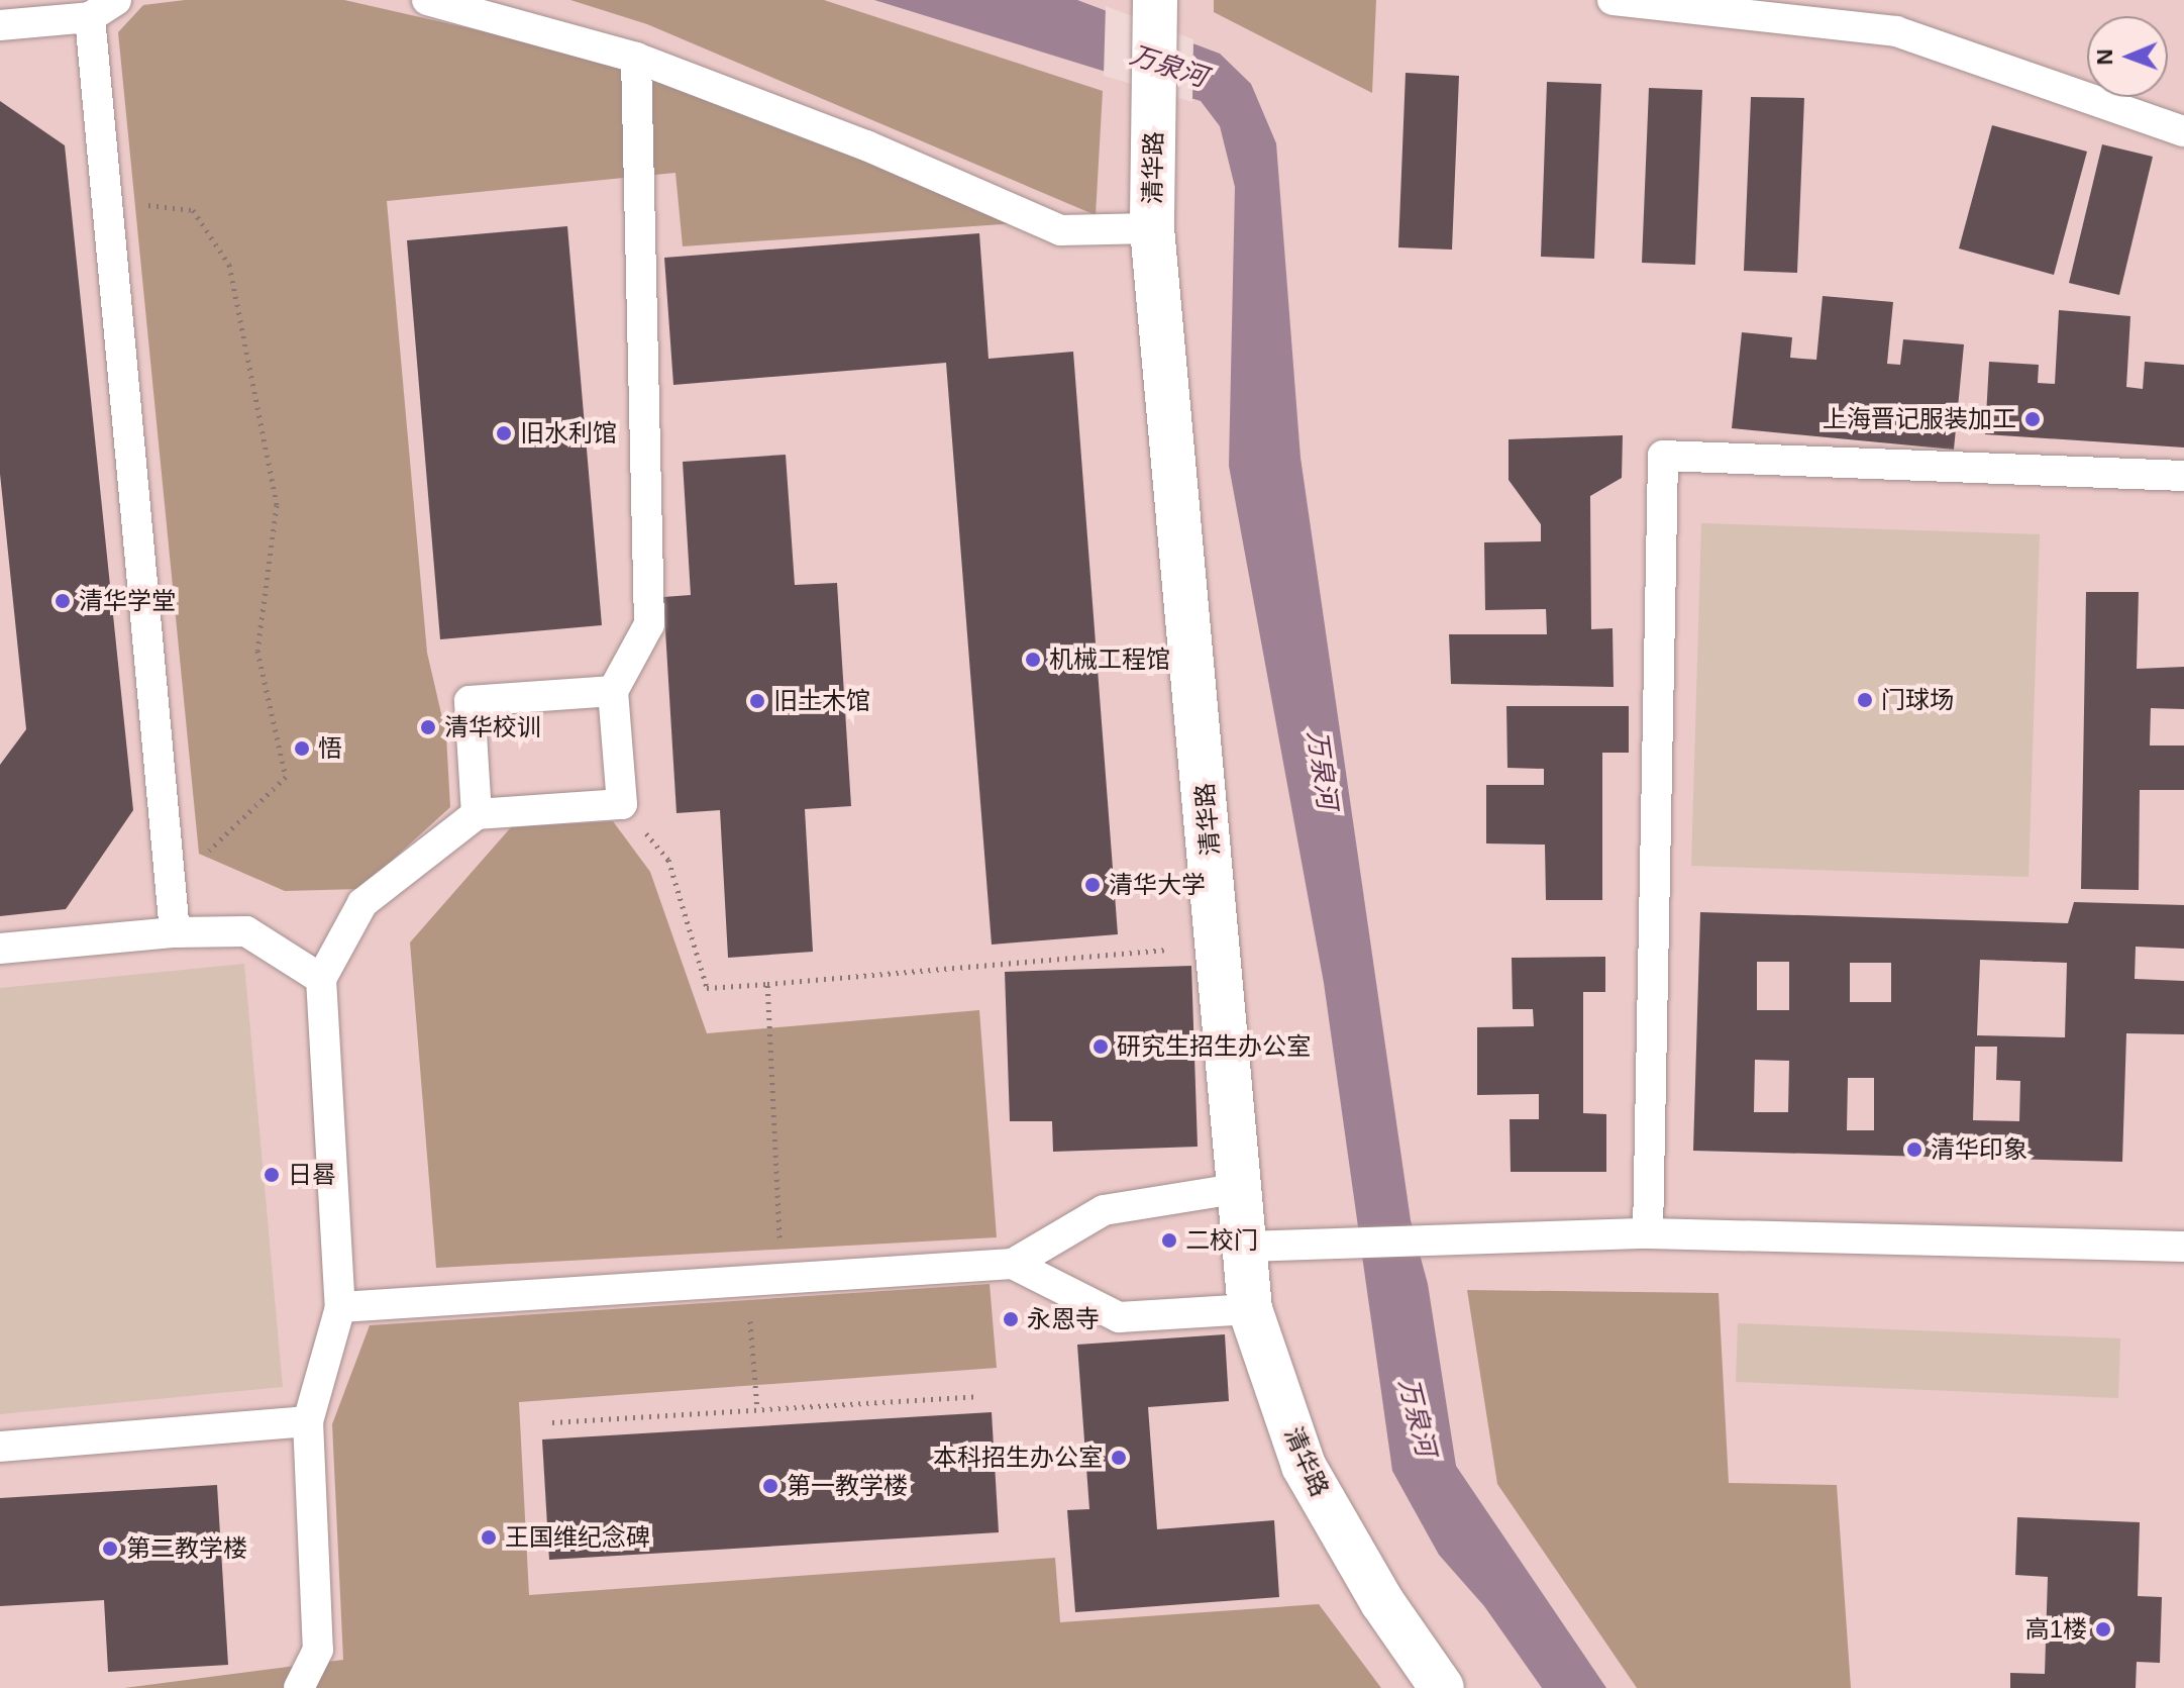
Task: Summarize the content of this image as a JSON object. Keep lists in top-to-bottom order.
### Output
{
  "streets": {
    "street": ["清华路"]
  },
  "water": ["万泉河"],
  "places": [
    "上海晋记服装加工",
    "旧水利馆",
    "清华学堂",
    "机械工程馆",
    "门球场",
    "旧土木馆",
    "清华校训",
    "悟",
    "清华大学",
    "研究生招生办公室",
    "清华印象",
    "日晷",
    "二校门",
    "永恩寺",
    "本科招生办公室",
    "第一教学楼",
    "王国维纪念碑",
    "第二教学楼",
    "高1楼"
  ],
  "north": "left"
}
